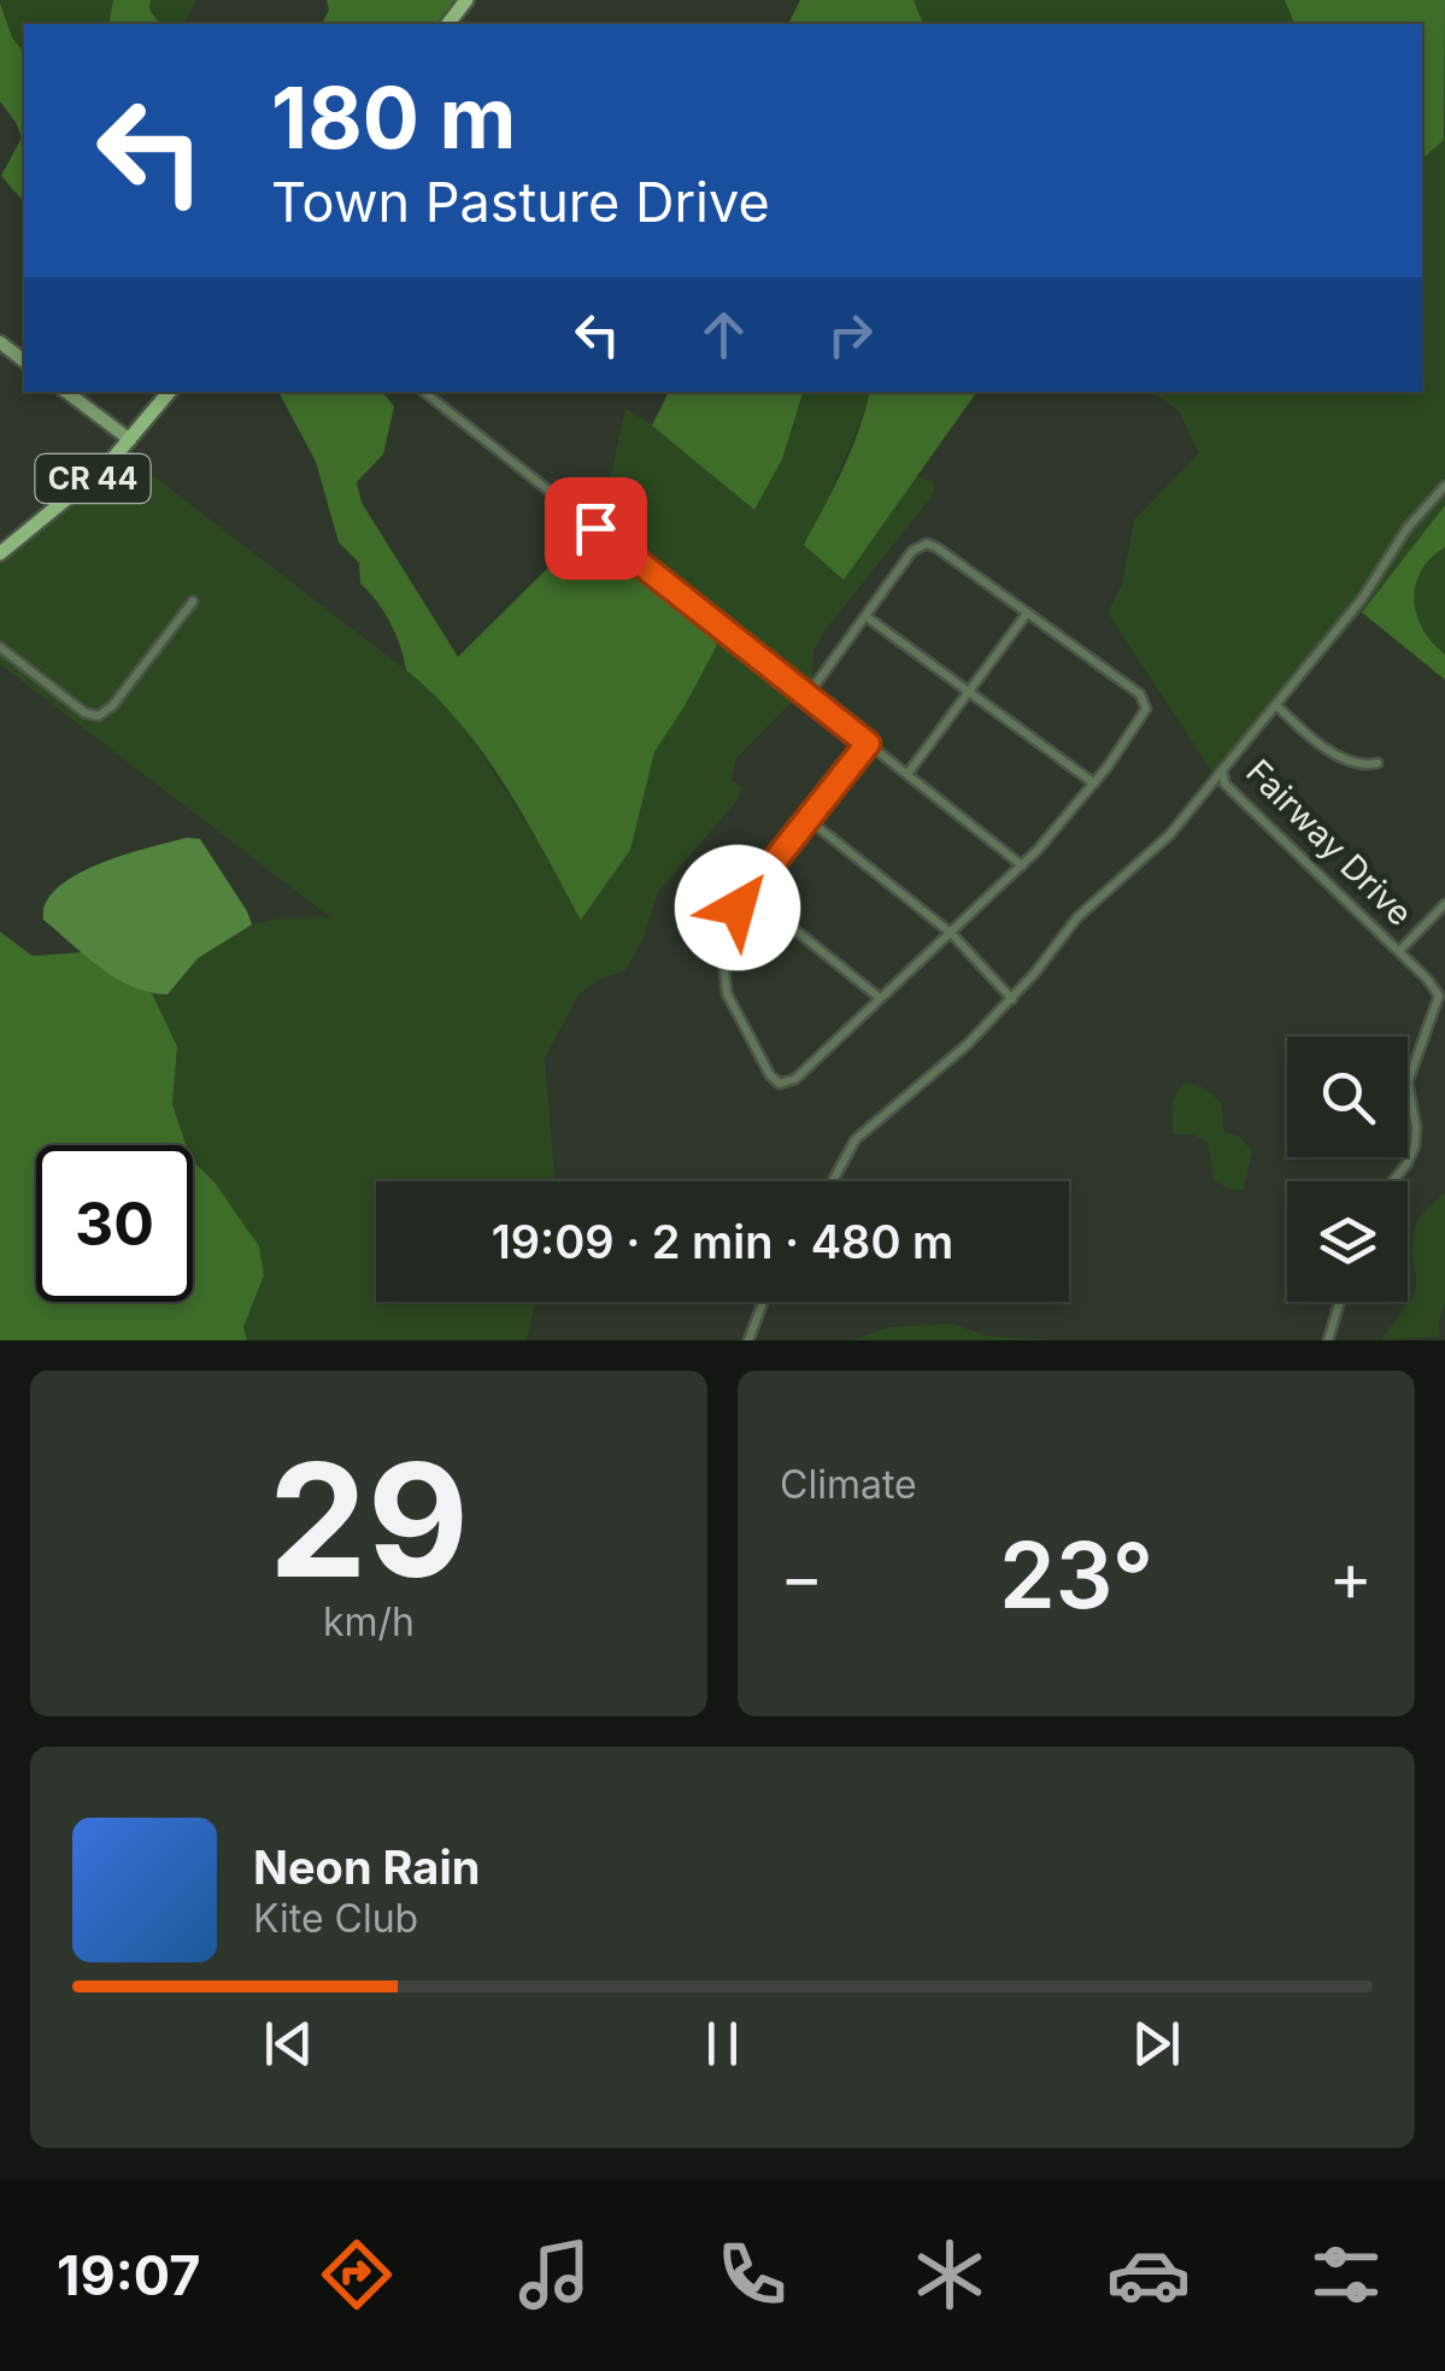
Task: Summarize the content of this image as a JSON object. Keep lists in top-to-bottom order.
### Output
{
  "streets": {
    "main road": ["CR 44"],
    "street": ["Fairway Drive"]
  },
  "page": {
    "turn": ["180 m", "Town Pasture Drive"],
    "limit": "30",
    "trip": "19:09 · 2 min · 480 m",
    "tile": [
      ["29", "km/h"],
      "Climate"
    ],
    "heat": ["−", "23°", "+"],
    "song": ["Neon Rain", "Kite Club"],
    "tabs": "19:07"
  }
}
